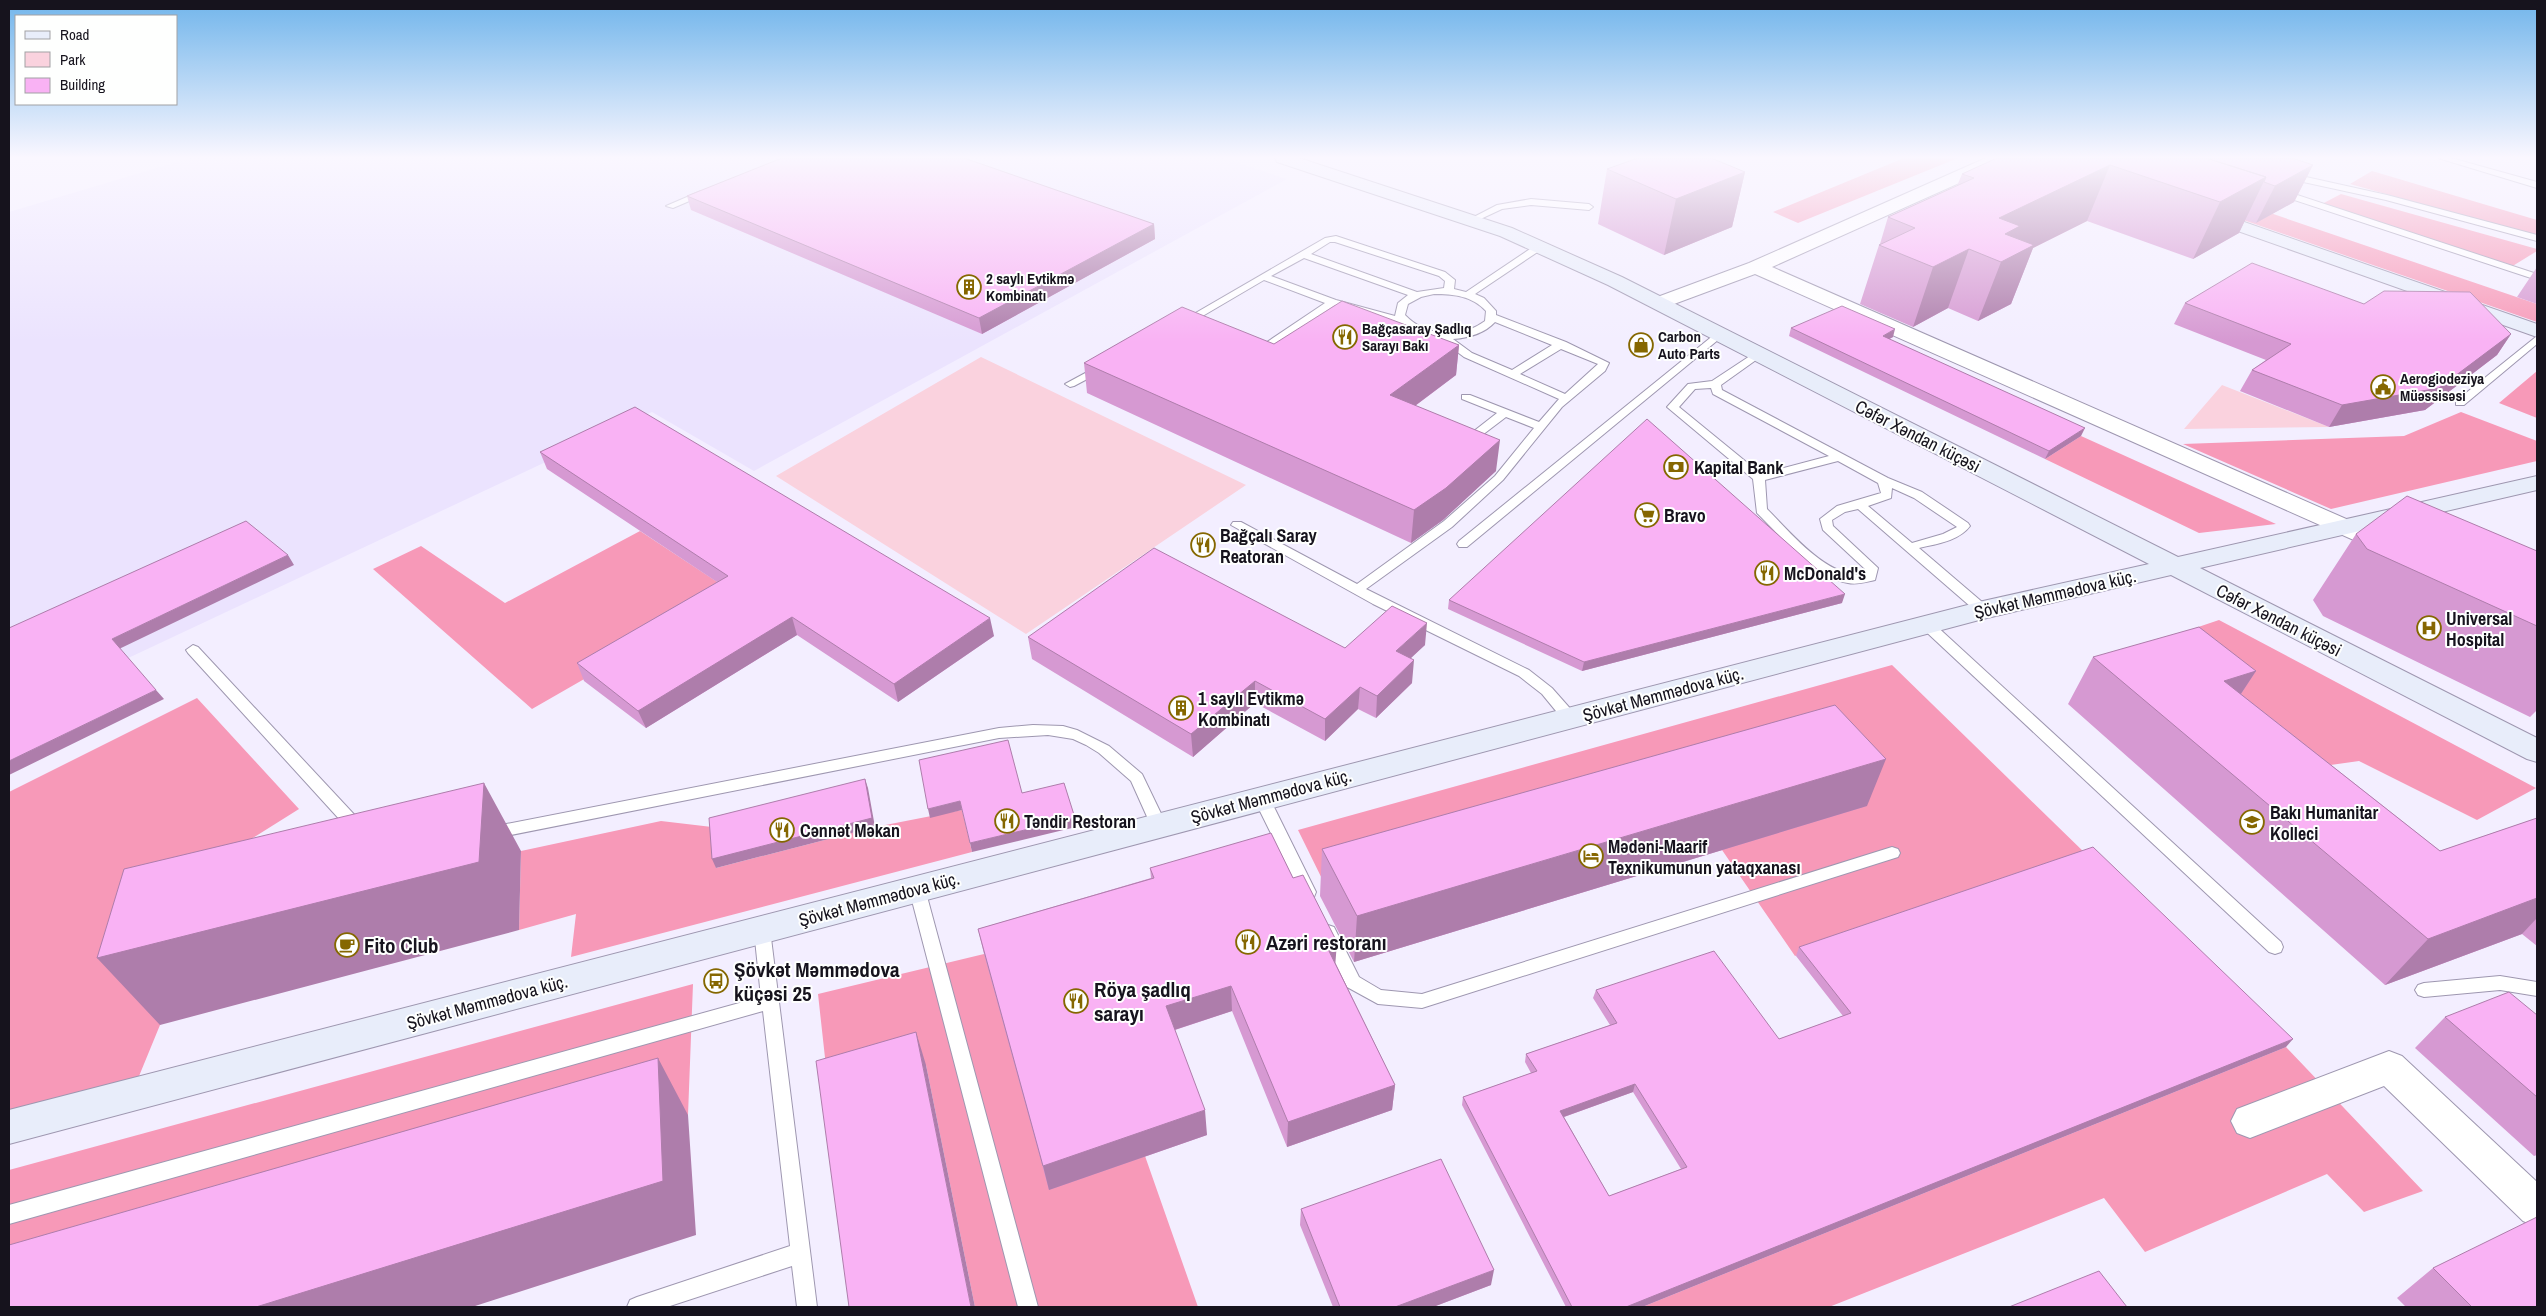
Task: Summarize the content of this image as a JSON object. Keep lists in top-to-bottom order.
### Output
{
  "streets": {
    "main road": ["Cəfər Xəndan küçəsi", "Şövkət Məmmədova küç."]
  },
  "crossings": [
    ["Cəfər Xəndan küçəsi", "Şövkət Məmmədova küç."]
  ],
  "places": {
    "building": ["2 saylı Evtikmə Kombinatı", "1 saylı Evtikmə Kombinatı"],
    "restaurant": [
      "Bağçasaray Şadlıq Sarayı Bakı",
      "Bağçalı Saray Reatoran",
      "McDonald's",
      "Təndir Restoran",
      "Cənnət Məkan",
      "Azəri restoranı",
      "Röya şadlıq sarayı"
    ],
    "shop": ["Carbon Auto Parts"],
    "public building": ["Aerogiodeziya Müəssisəsi"],
    "bank": ["Kapital Bank"],
    "supermarket": ["Bravo"],
    "hospital": ["Universal Hospital"],
    "school or university": ["Bakı Humanitar Kolleci"],
    "hotel": ["Mədəni-Maarif Texnikumunun yataqxanası"],
    "cafe": ["Fito Club"],
    "bus stop": ["Şövkət Məmmədova küçəsi 25"]
  },
  "legend": ["Road", "Park", "Building"]
}
